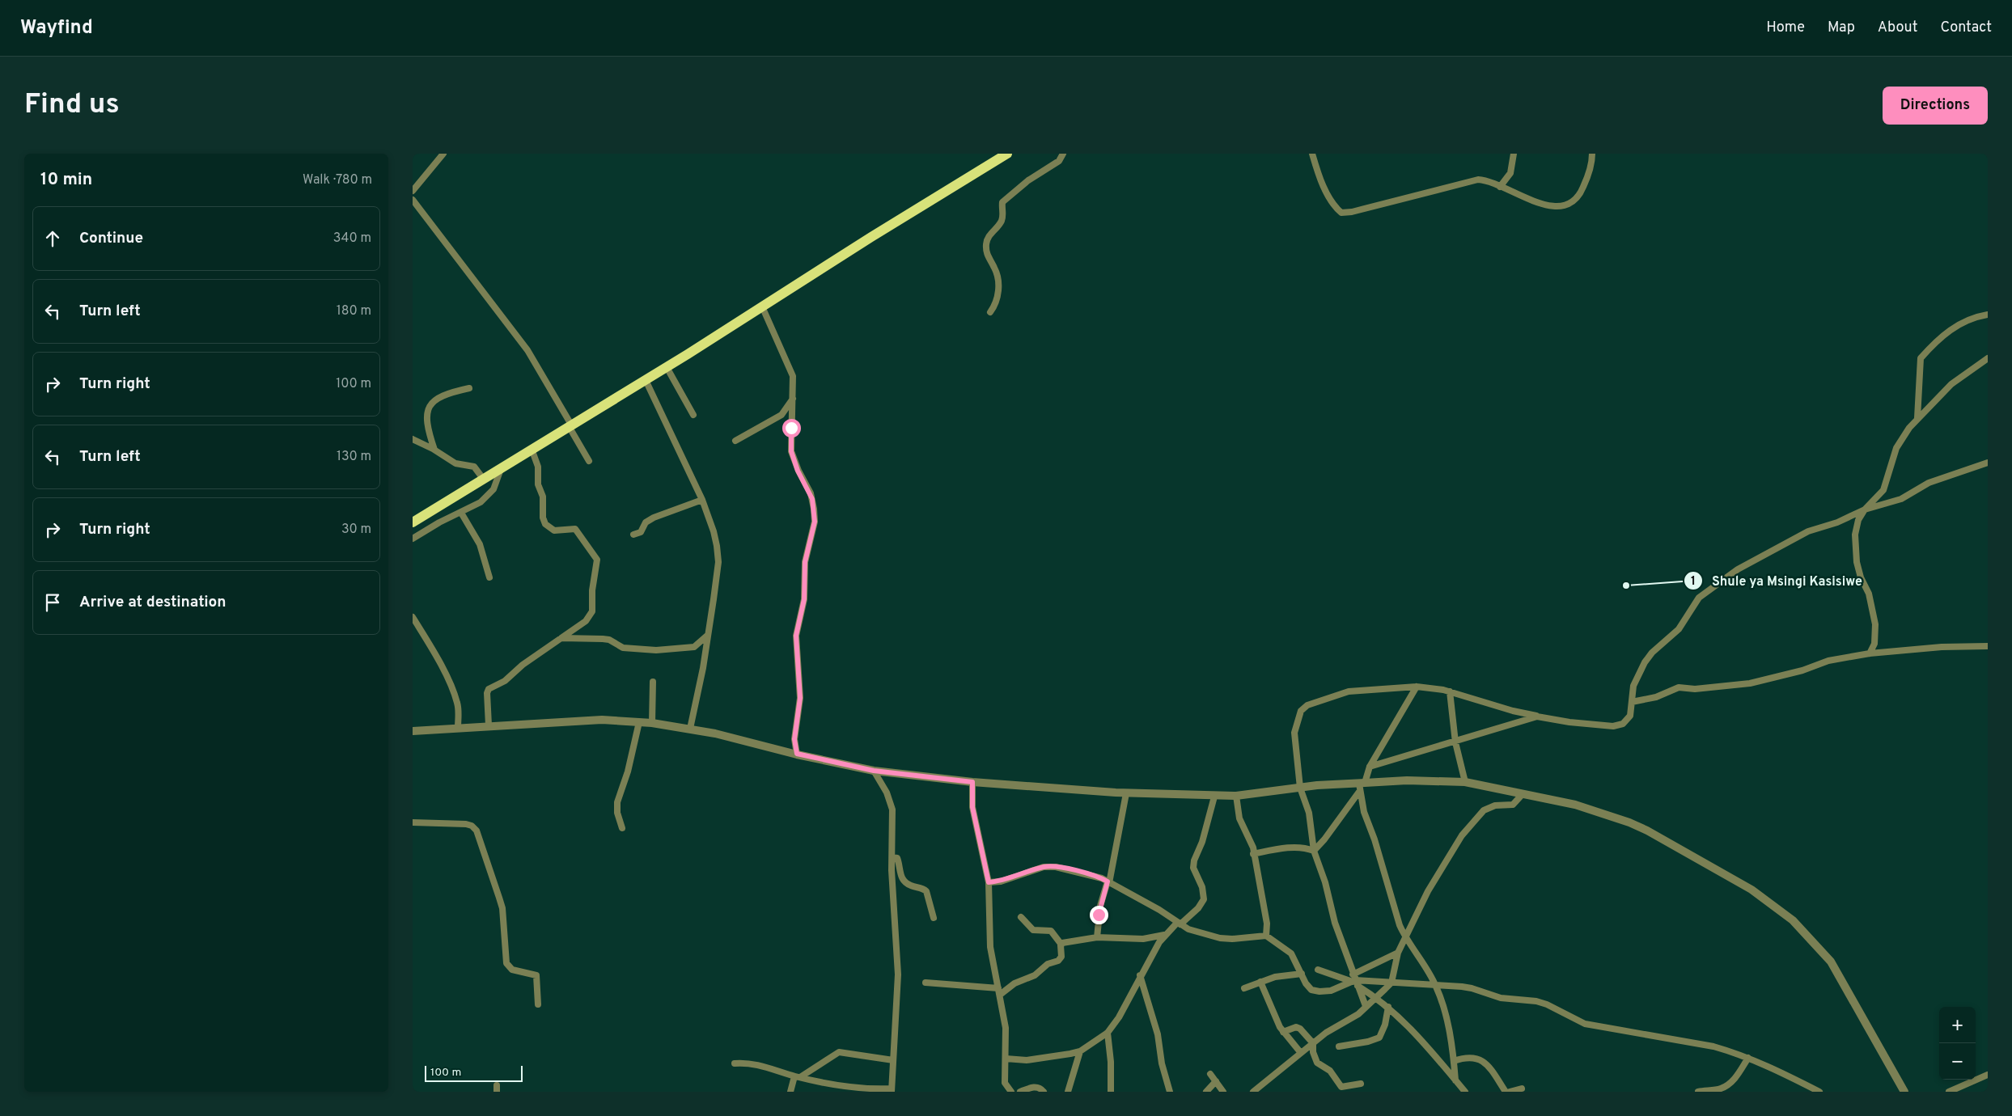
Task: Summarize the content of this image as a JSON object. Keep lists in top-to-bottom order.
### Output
{
  "places": ["Shule ya Msingi Kasisiwe"],
  "scale_bar": "100 m",
  "page": {
    "header": "Wayfind",
    "nav": [
      "Home",
      "Map",
      "About",
      "Contact"
    ],
    "buttons": "Directions",
    "title": "Find us",
    "heading": ["10 min", "Walk · 780 m"],
    "list": [
      ["Continue", "340 m"],
      ["Turn left", "180 m"],
      ["Turn right", "100 m"],
      ["Turn left", "130 m"],
      ["Turn right", "30 m"],
      "Arrive at destination"
    ],
    "map_buttons": ["+", "−"],
    "scale": "100 m"
  }
}
